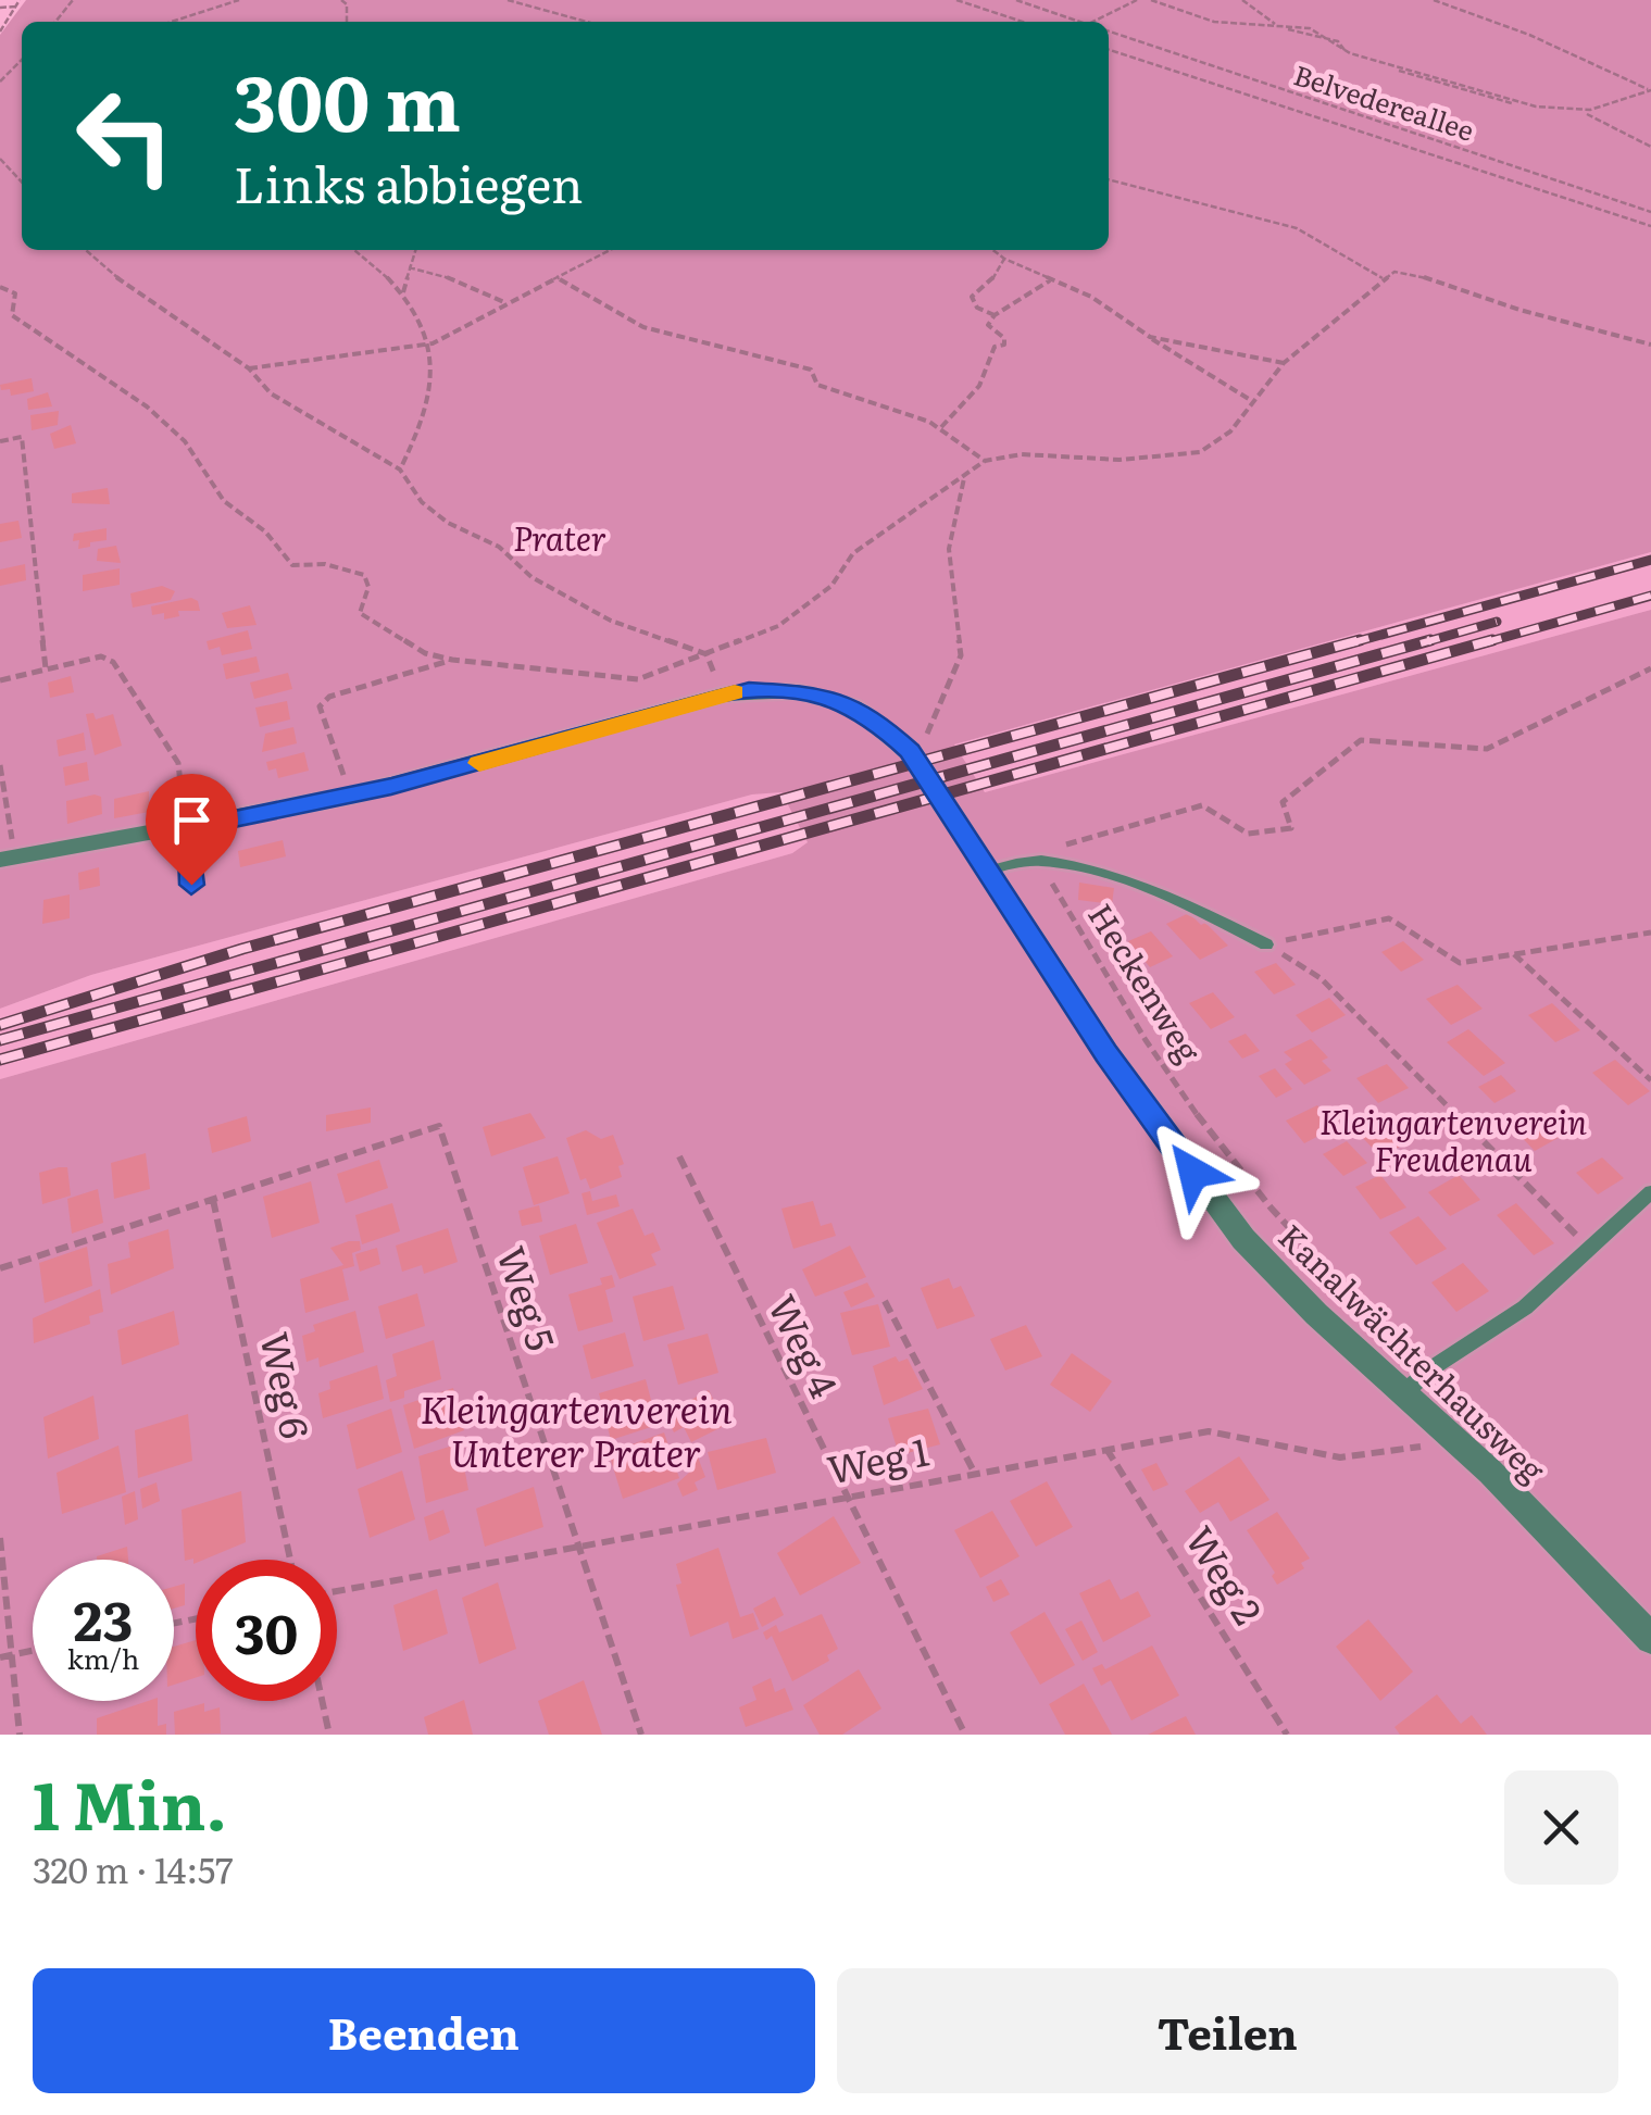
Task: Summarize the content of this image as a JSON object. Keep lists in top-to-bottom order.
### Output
{
  "streets": {
    "street": ["Kanalwächterhausweg"],
    "path": [
      "Belvedereallee",
      "Heckenweg",
      "Weg 5",
      "Weg 4",
      "Weg 6",
      "Weg 1",
      "Weg 2"
    ]
  },
  "crossings": [
    ["Weg 5", "Weg 6"],
    ["Weg 5", "Weg 1"],
    ["Weg 4", "Weg 1"],
    ["Kanalwächterhausweg", "Weg 1"],
    ["Weg 1", "Weg 2"]
  ],
  "parks": ["Prater", "Kleingartenverein Freudenau", "Kleingartenverein Unterer Prater"],
  "page": {
    "turn": ["300 m", "Links abbiegen"],
    "speed": "23 km/h",
    "limit": "30",
    "heading": ["1 Min.", "320 m · 14:57"],
    "buttons": ["Beenden", "Teilen"]
  }
}
